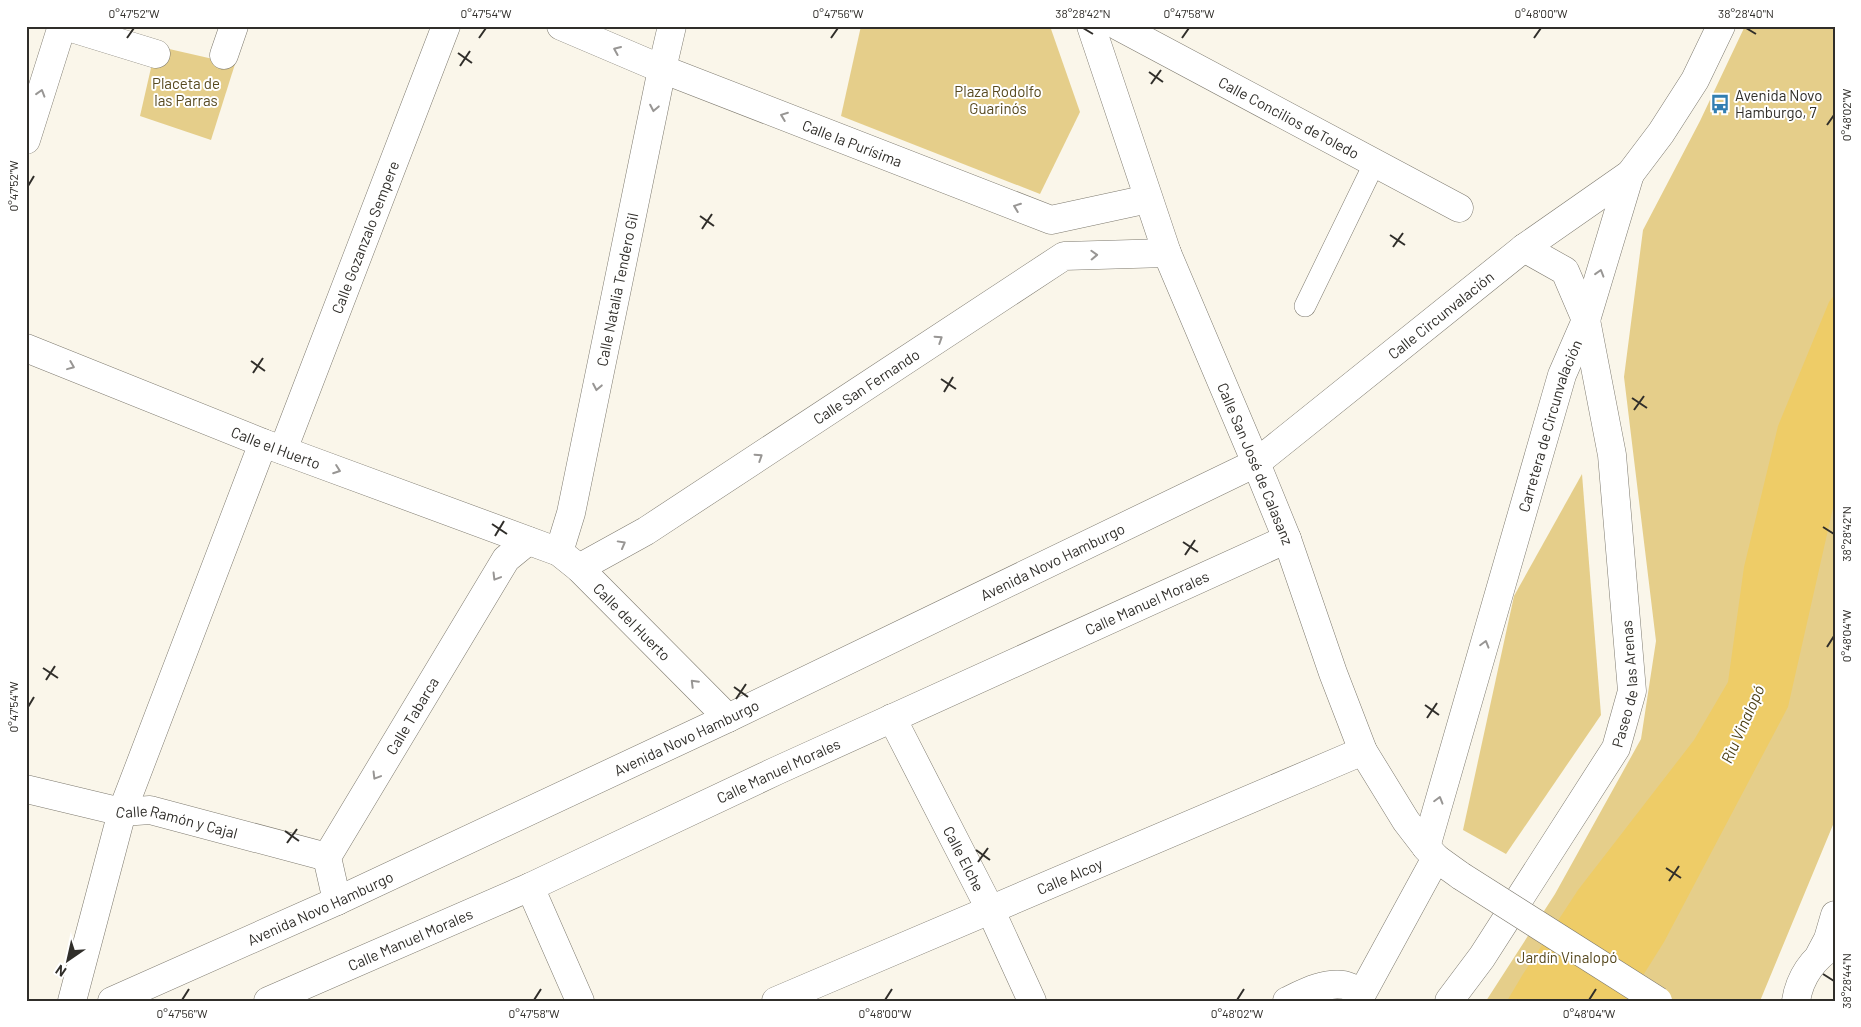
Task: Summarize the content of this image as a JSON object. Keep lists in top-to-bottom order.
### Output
{
  "streets": {
    "street": [
      "Calle Concilios deToledo",
      "Calle la Purísima",
      "Calle Gozanzalo Sempere",
      "Calle Natalia Tendero Gil",
      "Calle Circunvalación",
      "Calle San Fernando",
      "Carretera de Circunvalación",
      "Calle el Huerto",
      "Calle San José de Calasanz",
      "Avenida Novo Hamburgo",
      "Calle Manuel Morales",
      "Calle del Huerto",
      "Paseo de las Arenas",
      "Calle Tabarca",
      "Calle Ramón y Cajal",
      "Calle Elche",
      "Calle Alcoy"
    ]
  },
  "crossings": [
    ["Calle la Purísima", "Calle Natalia Tendero Gil"],
    ["Calle Gozanzalo Sempere", "Calle el Huerto"],
    ["Calle Gozanzalo Sempere", "Calle Ramón y Cajal"],
    ["Calle Natalia Tendero Gil", "Calle San Fernando"],
    ["Calle Natalia Tendero Gil", "Calle del Huerto"],
    ["Calle Circunvalación", "Carretera de Circunvalación"],
    ["Calle Circunvalación", "Calle San José de Calasanz"],
    ["Calle Circunvalación", "Avenida Novo Hamburgo"],
    ["Calle Circunvalación", "Paseo de las Arenas"],
    ["Calle San Fernando", "Calle del Huerto"],
    ["Carretera de Circunvalación", "Calle San José de Calasanz"],
    ["Carretera de Circunvalación", "Paseo de las Arenas"],
    ["Calle el Huerto", "Calle del Huerto"],
    ["Calle el Huerto", "Calle Tabarca"],
    ["Calle San José de Calasanz", "Avenida Novo Hamburgo"],
    ["Calle San José de Calasanz", "Calle Manuel Morales"],
    ["Calle San José de Calasanz", "Calle Alcoy"],
    ["Avenida Novo Hamburgo", "Calle del Huerto"],
    ["Calle Manuel Morales", "Calle Elche"],
    ["Calle del Huerto", "Calle Tabarca"],
    ["Calle Tabarca", "Calle Ramón y Cajal"],
    ["Calle Elche", "Calle Alcoy"]
  ],
  "one_way": [
    "Calle la Purísima",
    "Calle Natalia Tendero Gil",
    "Calle San Fernando",
    "Carretera de Circunvalación",
    "Calle el Huerto",
    "Calle del Huerto",
    "Calle Tabarca"
  ],
  "water": ["Riu Vinalopó"],
  "parks": ["Placeta de las Parras", "Plaza Rodolfo Guarinós", "Jardín Vinalopó"],
  "places": {
    "bus stop": ["Avenida Novo Hamburgo, 7"]
  },
  "north": "bottom left",
  "coordinates": [
    "0°47'52\"W",
    "0°47'54\"W",
    "0°47'56\"W",
    "38°28'42\"N",
    "0°47'58\"W",
    "0°48'00\"W",
    "38°28'40\"N",
    "0°48'02\"W",
    "0°48'04\"W",
    "38°28'44\"N"
  ]
}
